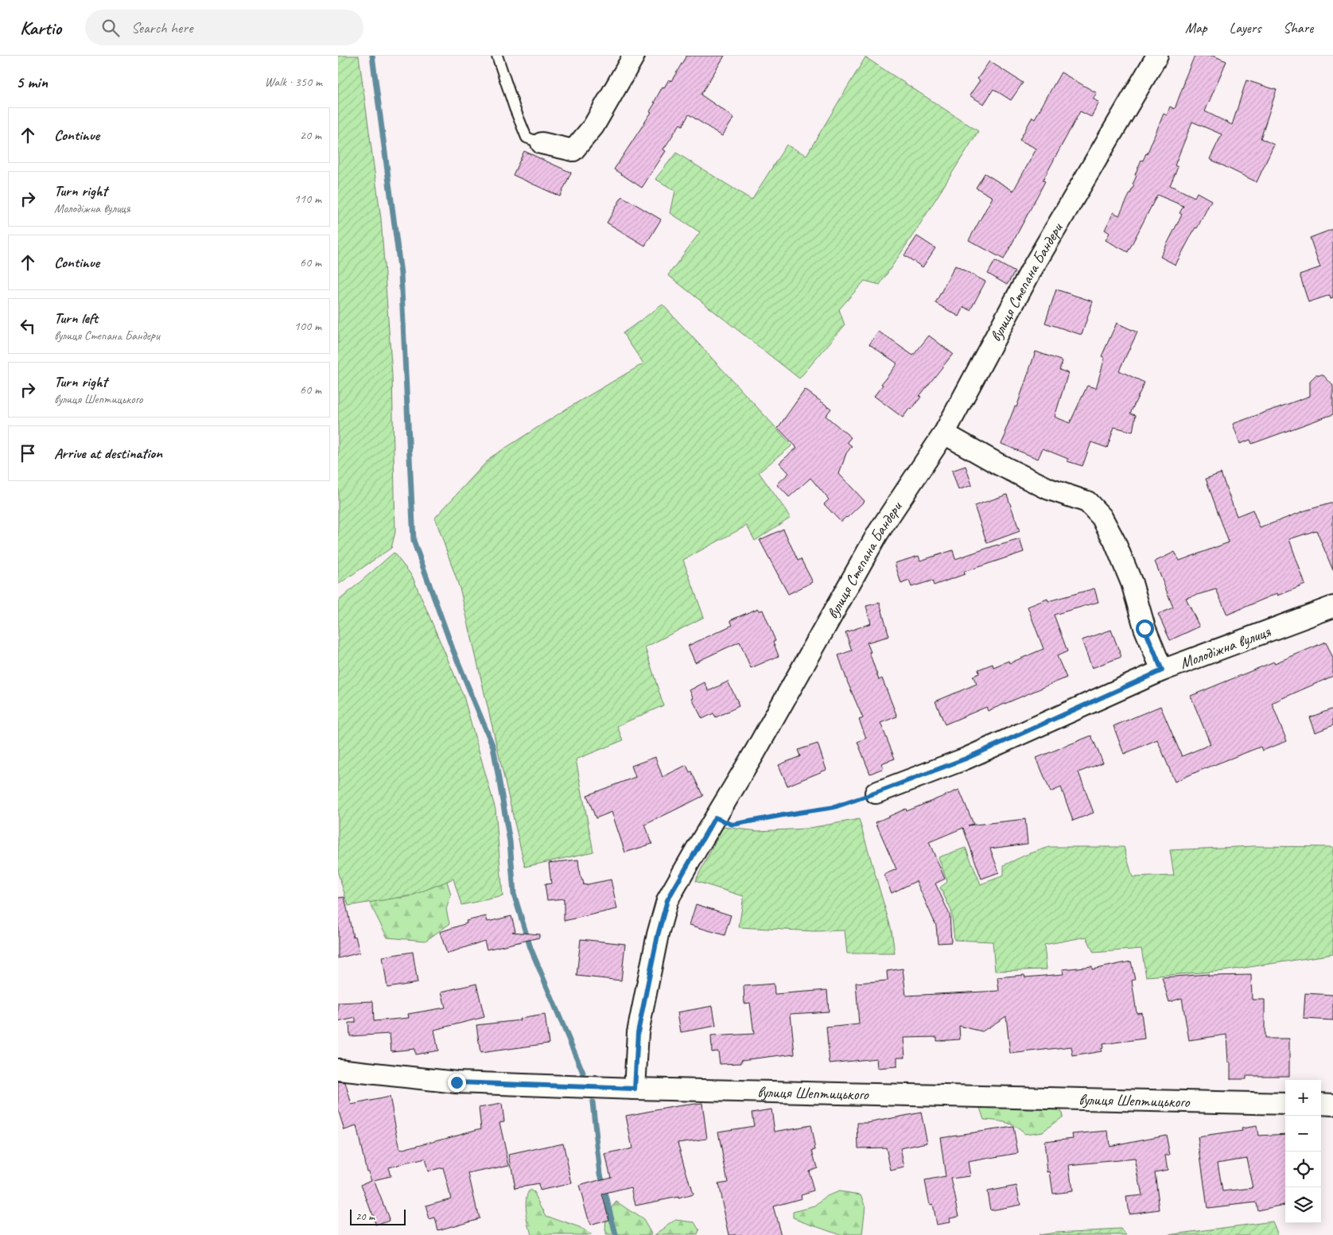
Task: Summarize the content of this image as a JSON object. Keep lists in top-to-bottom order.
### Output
{
  "streets": {
    "street": ["вулиця Степана Бандери", "Молодіжна вулиця", "вулиця Шептицького"]
  },
  "crossings": [
    ["вулиця Степана Бандери", "вулиця Шептицького"]
  ],
  "scale_bar": "20 m",
  "page": {
    "header": "Kartio",
    "search": "Search here",
    "nav": ["Map", "Layers", "Share"],
    "heading": ["5 min", "Walk · 350 m"],
    "list": [
      ["Continue", "20 m"],
      ["Turn right", "Молодіжна вулиця", "110 m"],
      ["Continue", "60 m"],
      ["Turn left", "вулиця Степана Бандери", "100 m"],
      ["Turn right", "вулиця Шептицького", "60 m"],
      "Arrive at destination"
    ],
    "map_buttons": ["+", "−"],
    "scale": "20 m"
  }
}
